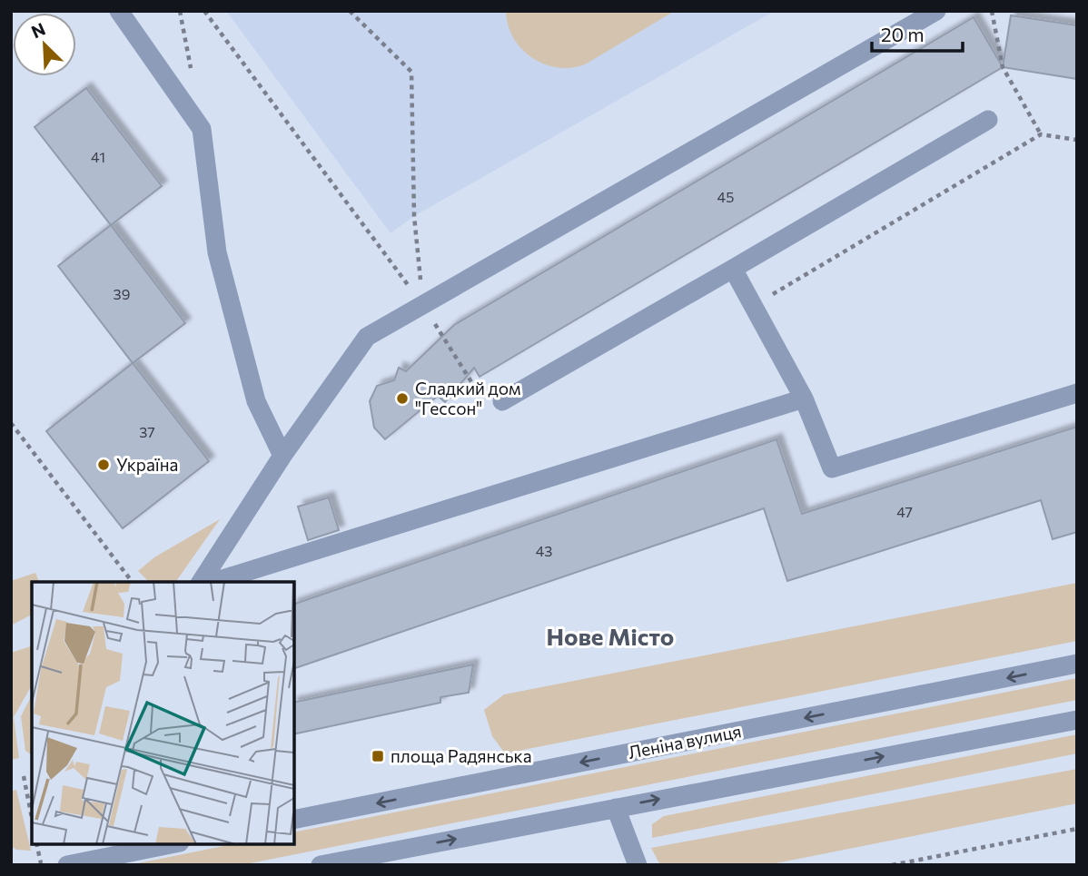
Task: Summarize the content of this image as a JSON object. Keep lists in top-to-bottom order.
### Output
{
  "streets": {
    "street": ["Леніна вулиця"]
  },
  "districts": ["Нове Місто"],
  "places": {
    "other": ["Сладкий дом \"Гессон\"", "Україна"],
    "transit": ["площа Радянська"]
  },
  "house_numbers": [
    "41",
    "45",
    "39",
    "37",
    "47",
    "43"
  ],
  "scale_bar": "20 m",
  "north": "top left"
}
